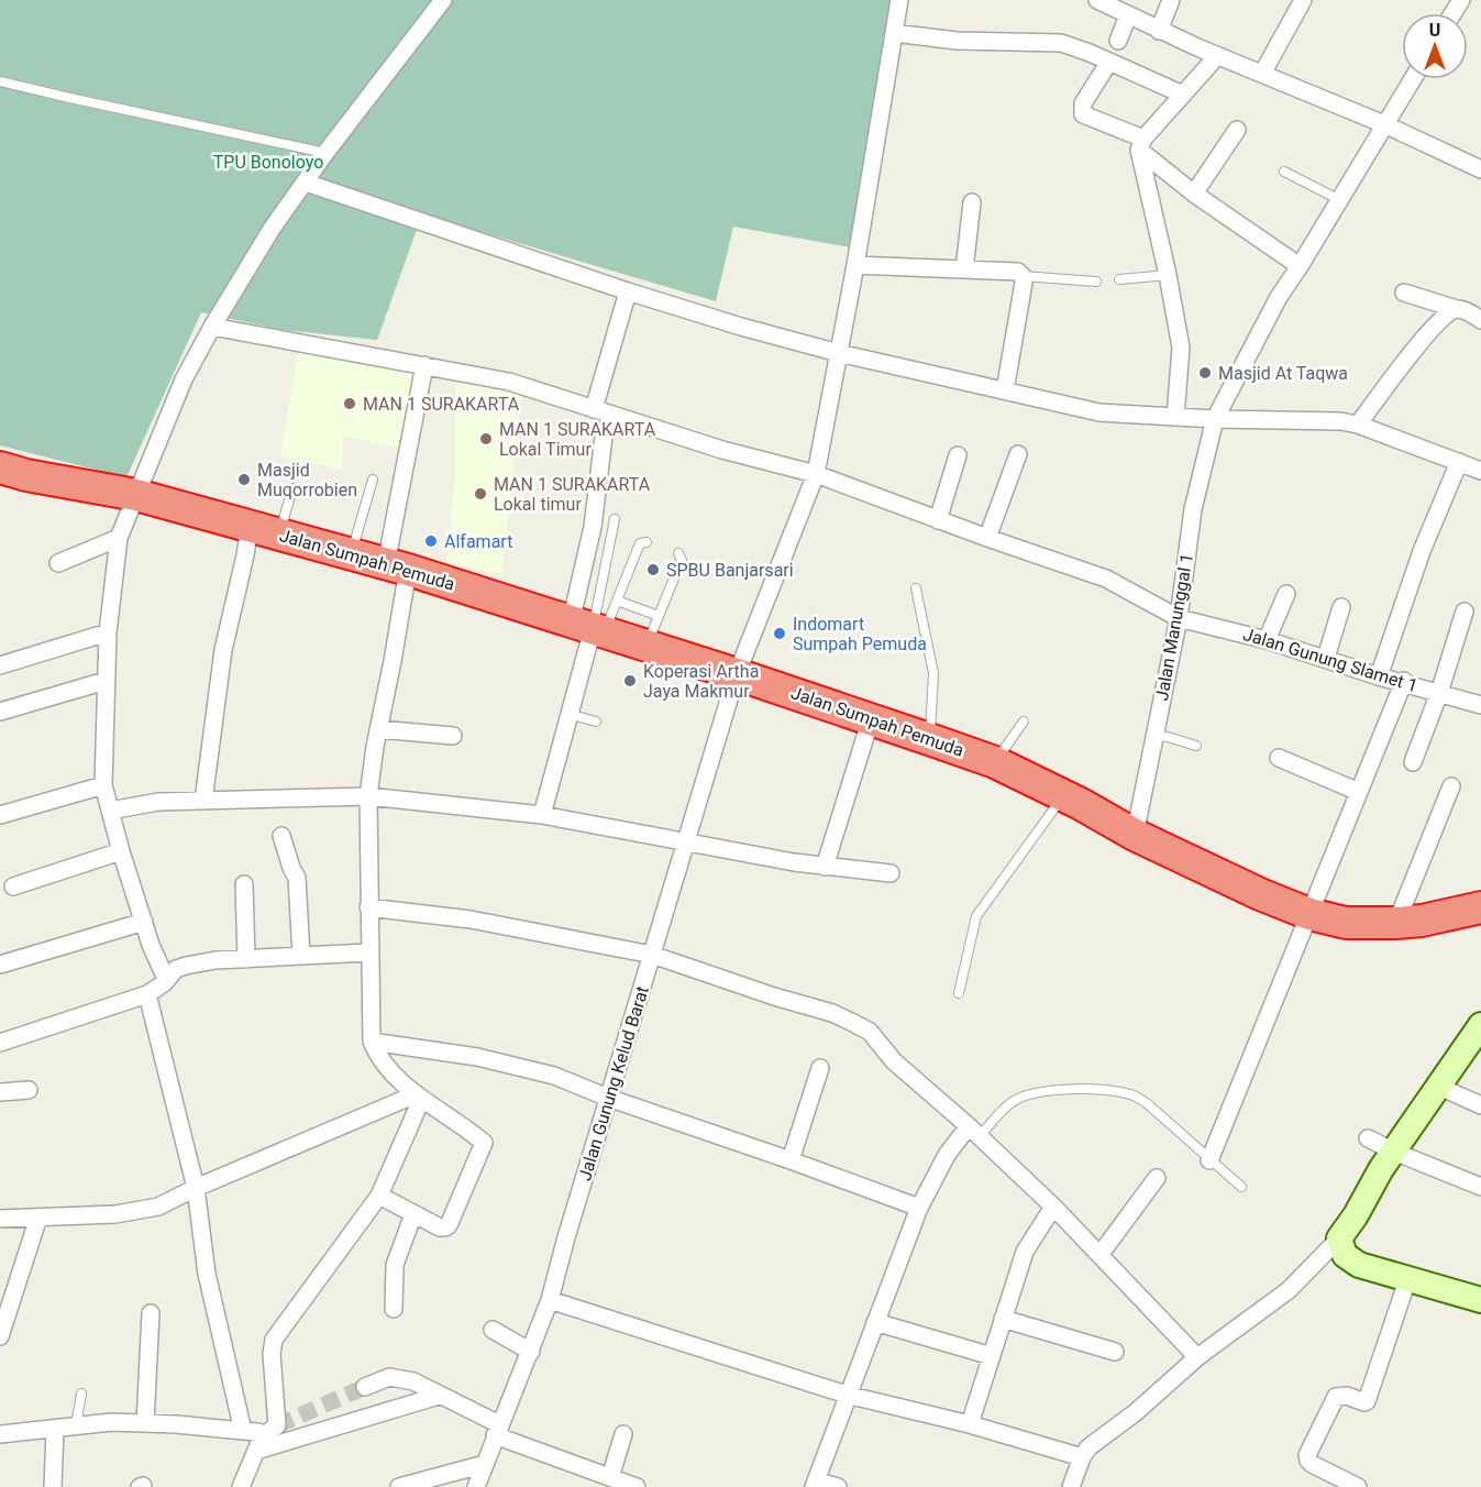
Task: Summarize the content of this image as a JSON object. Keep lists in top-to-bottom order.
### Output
{
  "streets": {
    "highway": ["Jalan Sumpah Pemuda"],
    "street": ["Jalan Manunggal 1", "Jalan Gunung Slamet 1", "Jalan Gunung Kelud Barat"]
  },
  "crossings": [
    ["Jalan Sumpah Pemuda", "Jalan Manunggal 1"],
    ["Jalan Sumpah Pemuda", "Jalan Gunung Kelud Barat"],
    ["Jalan Manunggal 1", "Jalan Gunung Slamet 1"],
    ["Jalan Gunung Slamet 1", "Jalan Gunung Kelud Barat"]
  ],
  "parks": ["TPU Bonoloyo"],
  "places": [
    "Masjid At Taqwa",
    "MAN 1 SURAKARTA",
    "MAN 1 SURAKARTA Lokal Timur",
    "Masjid Muqorrobien",
    "MAN 1 SURAKARTA Lokal timur",
    "Alfamart",
    "SPBU Banjarsari",
    "Indomart Sumpah Pemuda",
    "Koperasi Artha Jaya Makmur"
  ],
  "north": "top"
}
